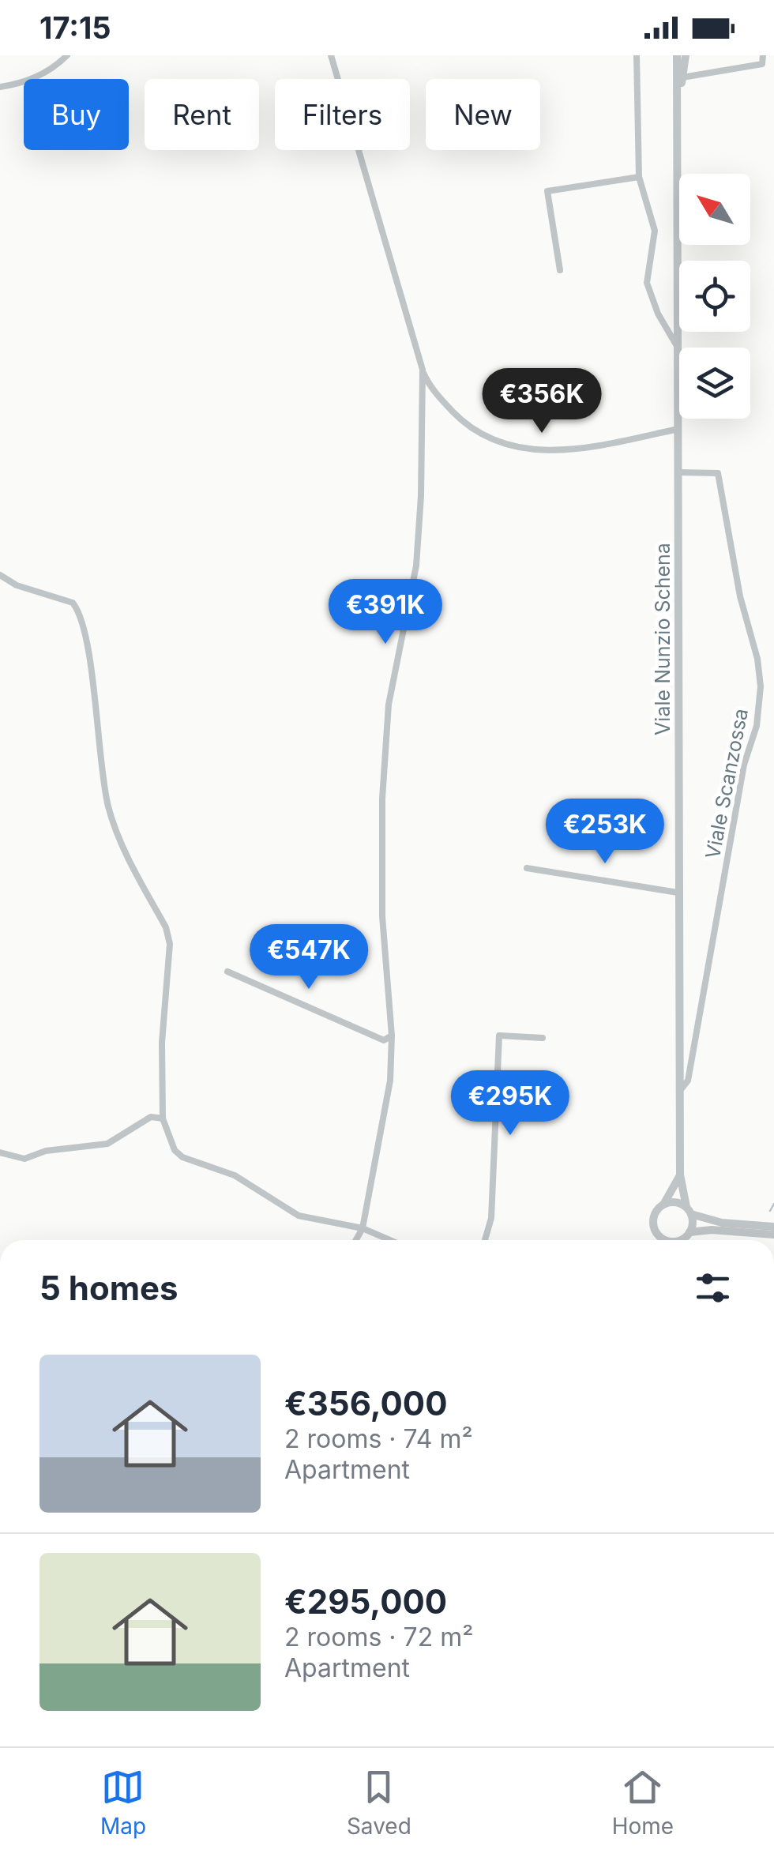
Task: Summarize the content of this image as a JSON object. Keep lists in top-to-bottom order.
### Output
{
  "streets": {
    "street": ["Viale Nunzio Schena", "Viale Scanzossa"]
  },
  "crossings": [
    ["Viale Nunzio Schena", "Viale Scanzossa"]
  ],
  "north": "top left",
  "page": {
    "status": "17:15",
    "chip": [
      "Buy",
      "Rent",
      "Filters",
      "New"
    ],
    "price": [
      "€356K",
      "€391K",
      "€253K",
      "€547K",
      "€295K"
    ],
    "heading": "5 homes",
    "list": [
      {
        "name": "€356,000",
        "note": "2 rooms · 74 m² · Apartment"
      },
      {
        "name": "€295,000",
        "note": "2 rooms · 72 m² · Apartment"
      }
    ],
    "tabs": ["Map", "Saved", "Home"]
  }
}
